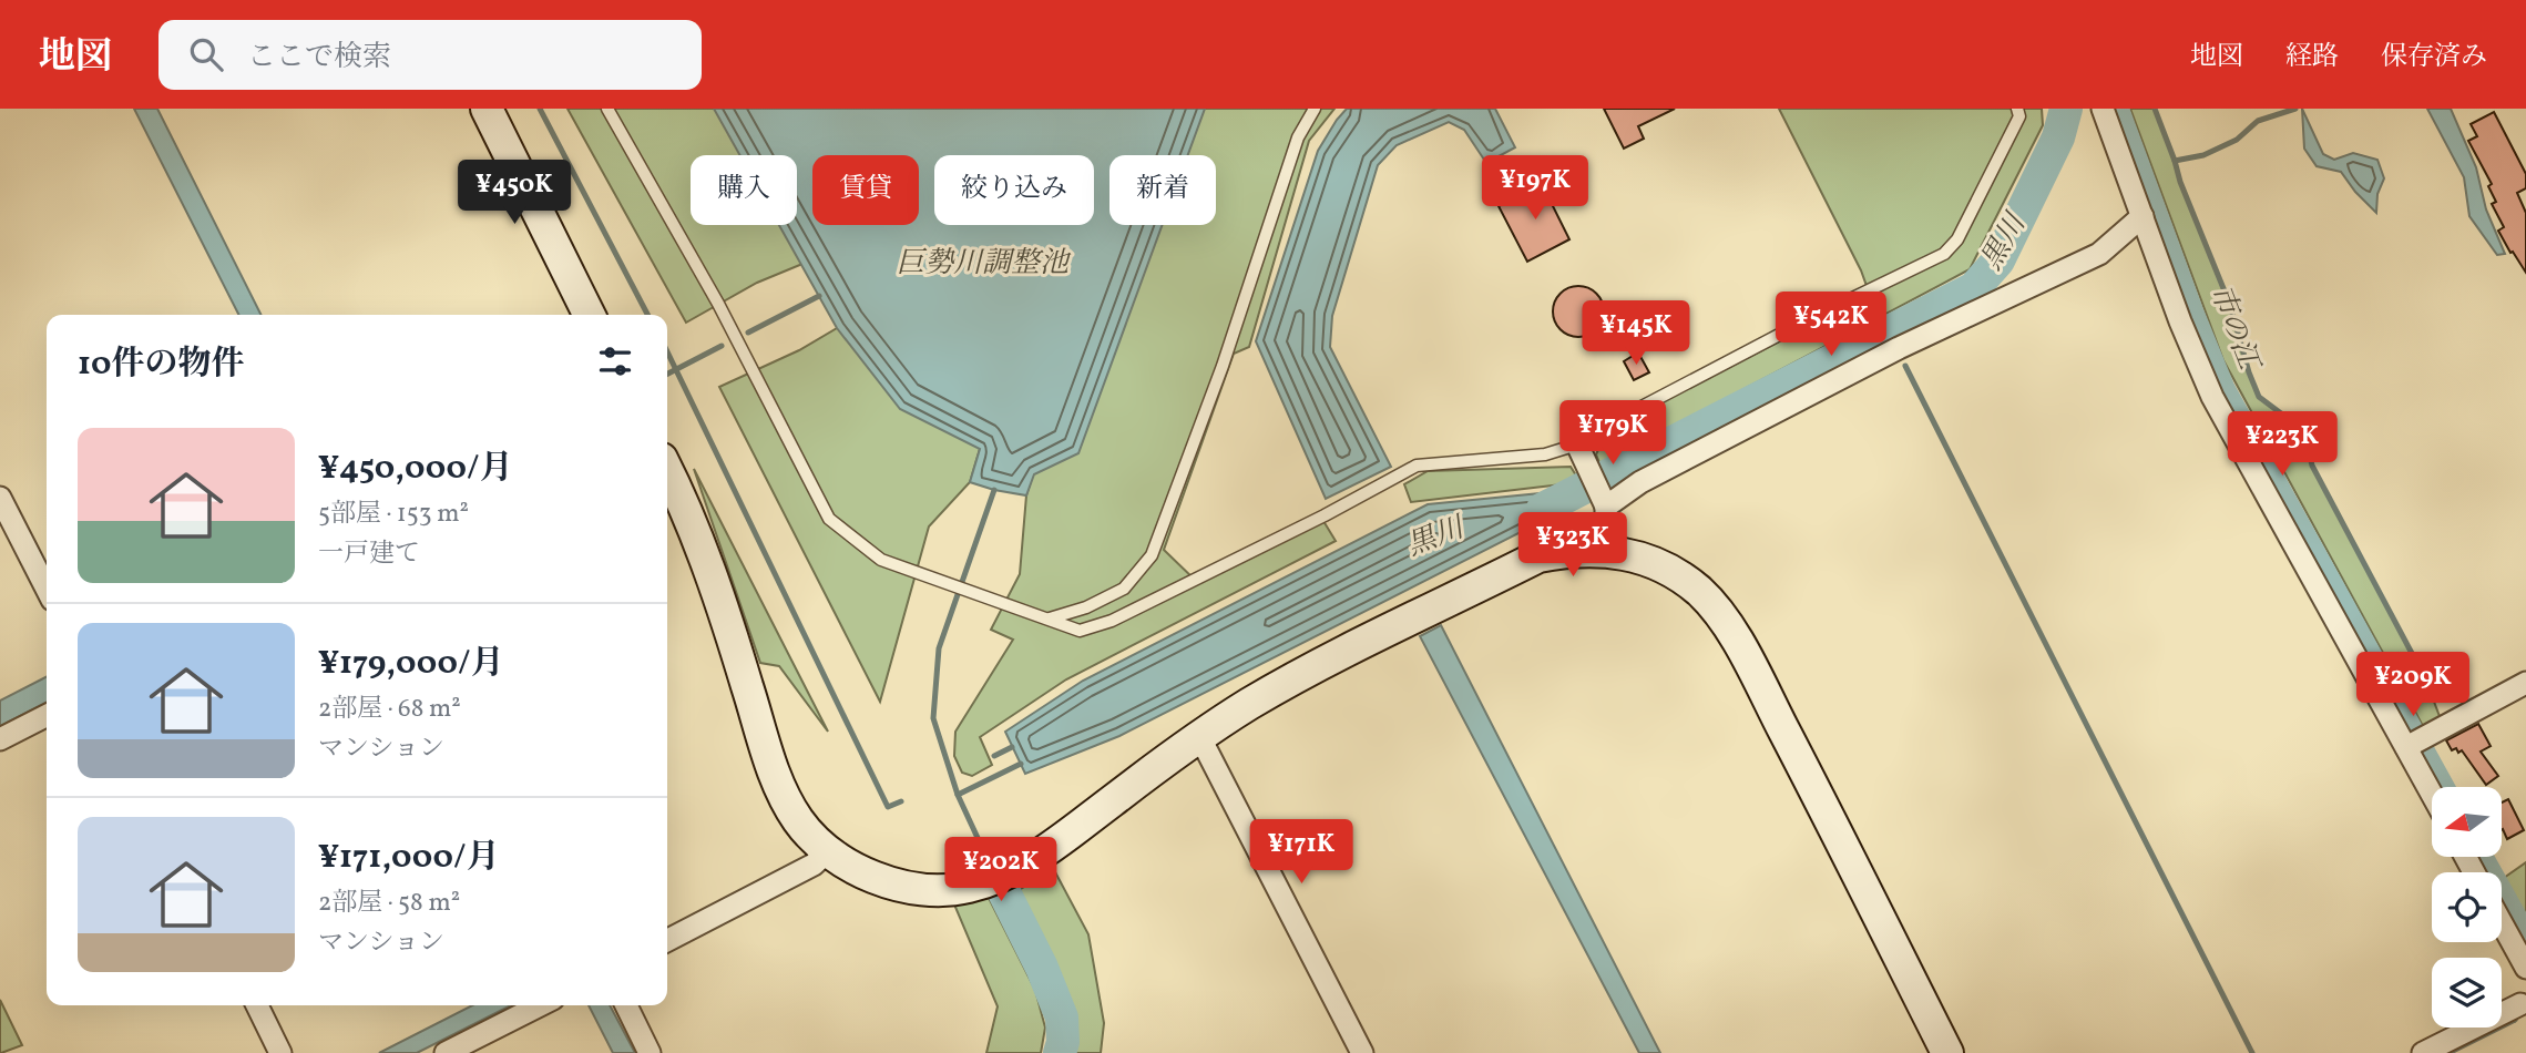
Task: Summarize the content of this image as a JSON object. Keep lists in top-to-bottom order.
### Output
{
  "water": ["黒川", "巨勢川調整池", "市の江"],
  "north": "left",
  "page": {
    "header": "地図",
    "search": "ここで検索",
    "nav": ["地図", "経路", "保存済み"],
    "price": [
      "¥197K",
      "¥450K",
      "¥542K",
      "¥145K",
      "¥179K",
      "¥223K",
      "¥323K",
      "¥209K",
      "¥171K",
      "¥202K"
    ],
    "chip": [
      "購入",
      "賃貸",
      "絞り込み",
      "新着"
    ],
    "heading": "10件の物件",
    "list": [
      {
        "name": "¥450,000/月",
        "note": "5部屋 · 153 m² · 一戸建て"
      },
      {
        "name": "¥179,000/月",
        "note": "2部屋 · 68 m² · マンション"
      },
      {
        "name": "¥171,000/月",
        "note": "2部屋 · 58 m² · マンション"
      }
    ]
  }
}
